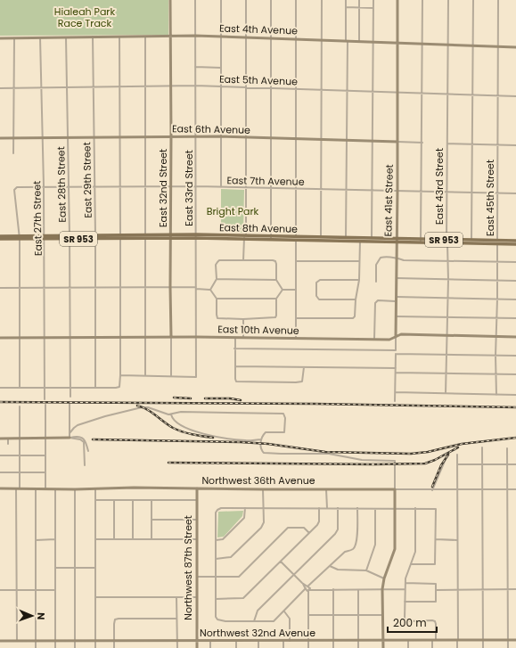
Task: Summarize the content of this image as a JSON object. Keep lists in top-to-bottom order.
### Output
{
  "streets": {
    "main road": ["East 8th Avenue", "SR 953"],
    "street": [
      "East 4th Avenue",
      "East 5th Avenue",
      "East 6th Avenue",
      "East 29th Street",
      "East 7th Avenue",
      "East 28th Street",
      "East 43rd Street",
      "East 32nd Street",
      "East 33rd Street",
      "East 45th Street",
      "East 41st Street",
      "East 27th Street",
      "East 10th Avenue",
      "Northwest 36th Avenue",
      "Northwest 87th Street",
      "Northwest 32nd Avenue"
    ]
  },
  "crossings": [
    ["East 4th Avenue", "East 29th Street"],
    ["East 4th Avenue", "East 28th Street"],
    ["East 4th Avenue", "East 43rd Street"],
    ["East 4th Avenue", "East 32nd Street"],
    ["East 4th Avenue", "East 33rd Street"],
    ["East 4th Avenue", "East 45th Street"],
    ["East 4th Avenue", "East 41st Street"],
    ["East 4th Avenue", "East 27th Street"],
    ["East 5th Avenue", "East 29th Street"],
    ["East 5th Avenue", "East 28th Street"],
    ["East 5th Avenue", "East 43rd Street"],
    ["East 5th Avenue", "East 32nd Street"],
    ["East 5th Avenue", "East 33rd Street"],
    ["East 5th Avenue", "East 45th Street"],
    ["East 5th Avenue", "East 41st Street"],
    ["East 5th Avenue", "East 27th Street"],
    ["East 6th Avenue", "East 29th Street"],
    ["East 6th Avenue", "East 28th Street"],
    ["East 6th Avenue", "East 32nd Street"],
    ["East 6th Avenue", "East 33rd Street"],
    ["East 6th Avenue", "East 41st Street"],
    ["East 6th Avenue", "East 27th Street"],
    ["East 29th Street", "East 7th Avenue"],
    ["East 29th Street", "East 8th Avenue"],
    ["East 29th Street", "East 10th Avenue"],
    ["East 7th Avenue", "East 28th Street"],
    ["East 7th Avenue", "East 43rd Street"],
    ["East 7th Avenue", "East 32nd Street"],
    ["East 7th Avenue", "East 33rd Street"],
    ["East 7th Avenue", "East 45th Street"],
    ["East 7th Avenue", "East 41st Street"],
    ["East 7th Avenue", "East 27th Street"],
    ["East 7th Avenue", "East 8th Avenue"],
    ["East 28th Street", "East 8th Avenue"],
    ["East 28th Street", "East 10th Avenue"],
    ["East 43rd Street", "East 8th Avenue"],
    ["East 43rd Street", "East 10th Avenue"],
    ["East 32nd Street", "East 33rd Street"],
    ["East 32nd Street", "East 8th Avenue"],
    ["East 32nd Street", "East 10th Avenue"],
    ["East 33rd Street", "East 8th Avenue"],
    ["East 33rd Street", "East 10th Avenue"],
    ["East 45th Street", "East 8th Avenue"],
    ["East 45th Street", "East 10th Avenue"],
    ["East 41st Street", "East 8th Avenue"],
    ["East 41st Street", "East 10th Avenue"],
    ["East 27th Street", "East 8th Avenue"],
    ["East 27th Street", "East 10th Avenue"],
    ["Northwest 36th Avenue", "Northwest 87th Street"],
    ["Northwest 87th Street", "Northwest 32nd Avenue"]
  ],
  "parks": ["Hialeah Park Race Track", "Bright Park"],
  "scale_bar": "200 m",
  "north": "right"
}
